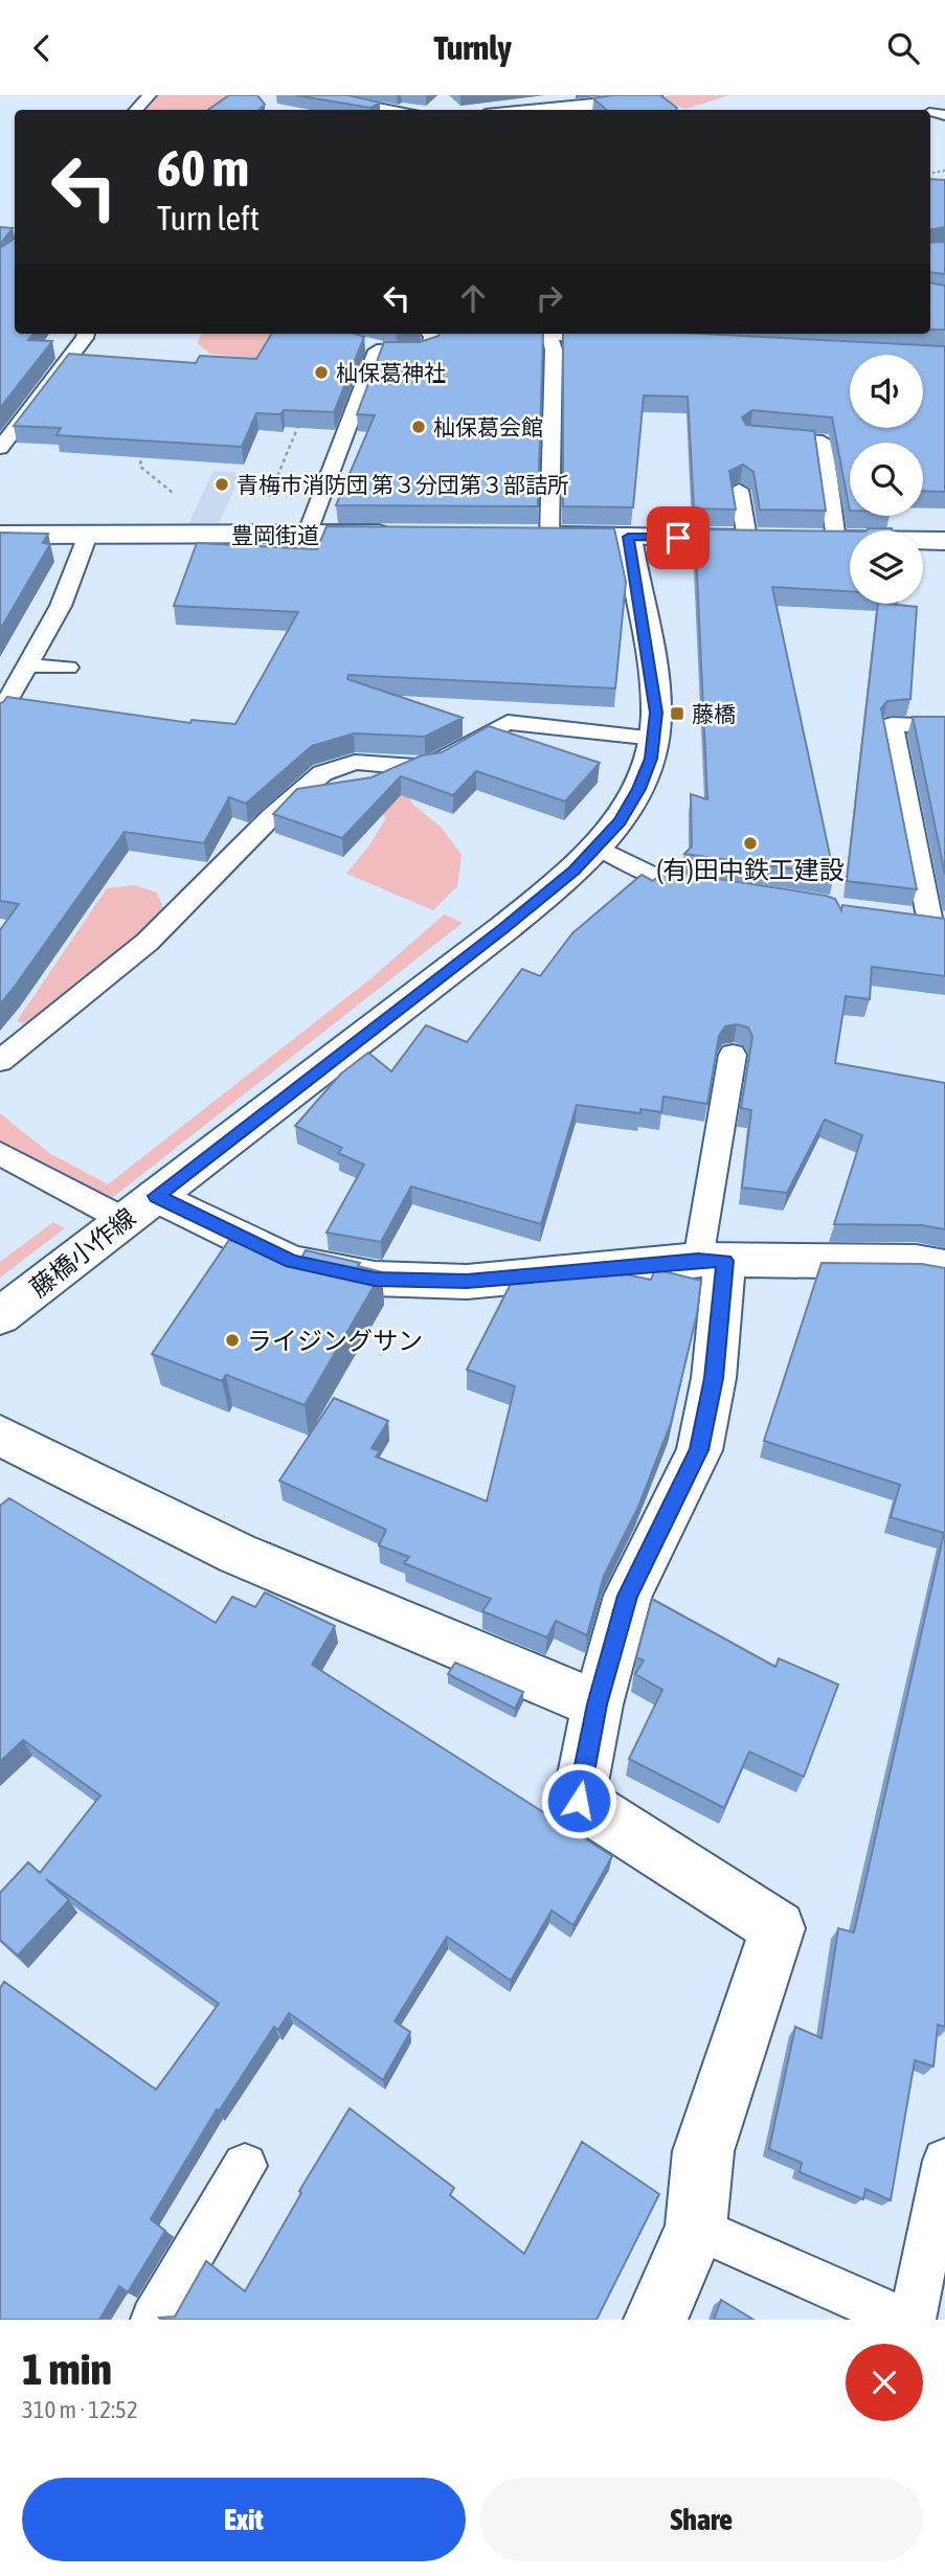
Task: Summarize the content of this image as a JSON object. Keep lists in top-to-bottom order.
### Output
{
  "streets": {
    "main road": ["豊岡街道", "藤橋小作線"]
  },
  "places": {
    "other": [
      "杣保葛神社",
      "杣保葛会館",
      "青梅市消防団 第３分団第３部詰所",
      "(有)田中鉄工建設",
      "ライジングサン"
    ],
    "transit": ["藤橋"]
  },
  "page": {
    "header": "Turnly",
    "turn": ["60 m", "Turn left"],
    "heading": ["1 min", "310 m · 12:52"],
    "buttons": ["Exit", "Share"]
  }
}
